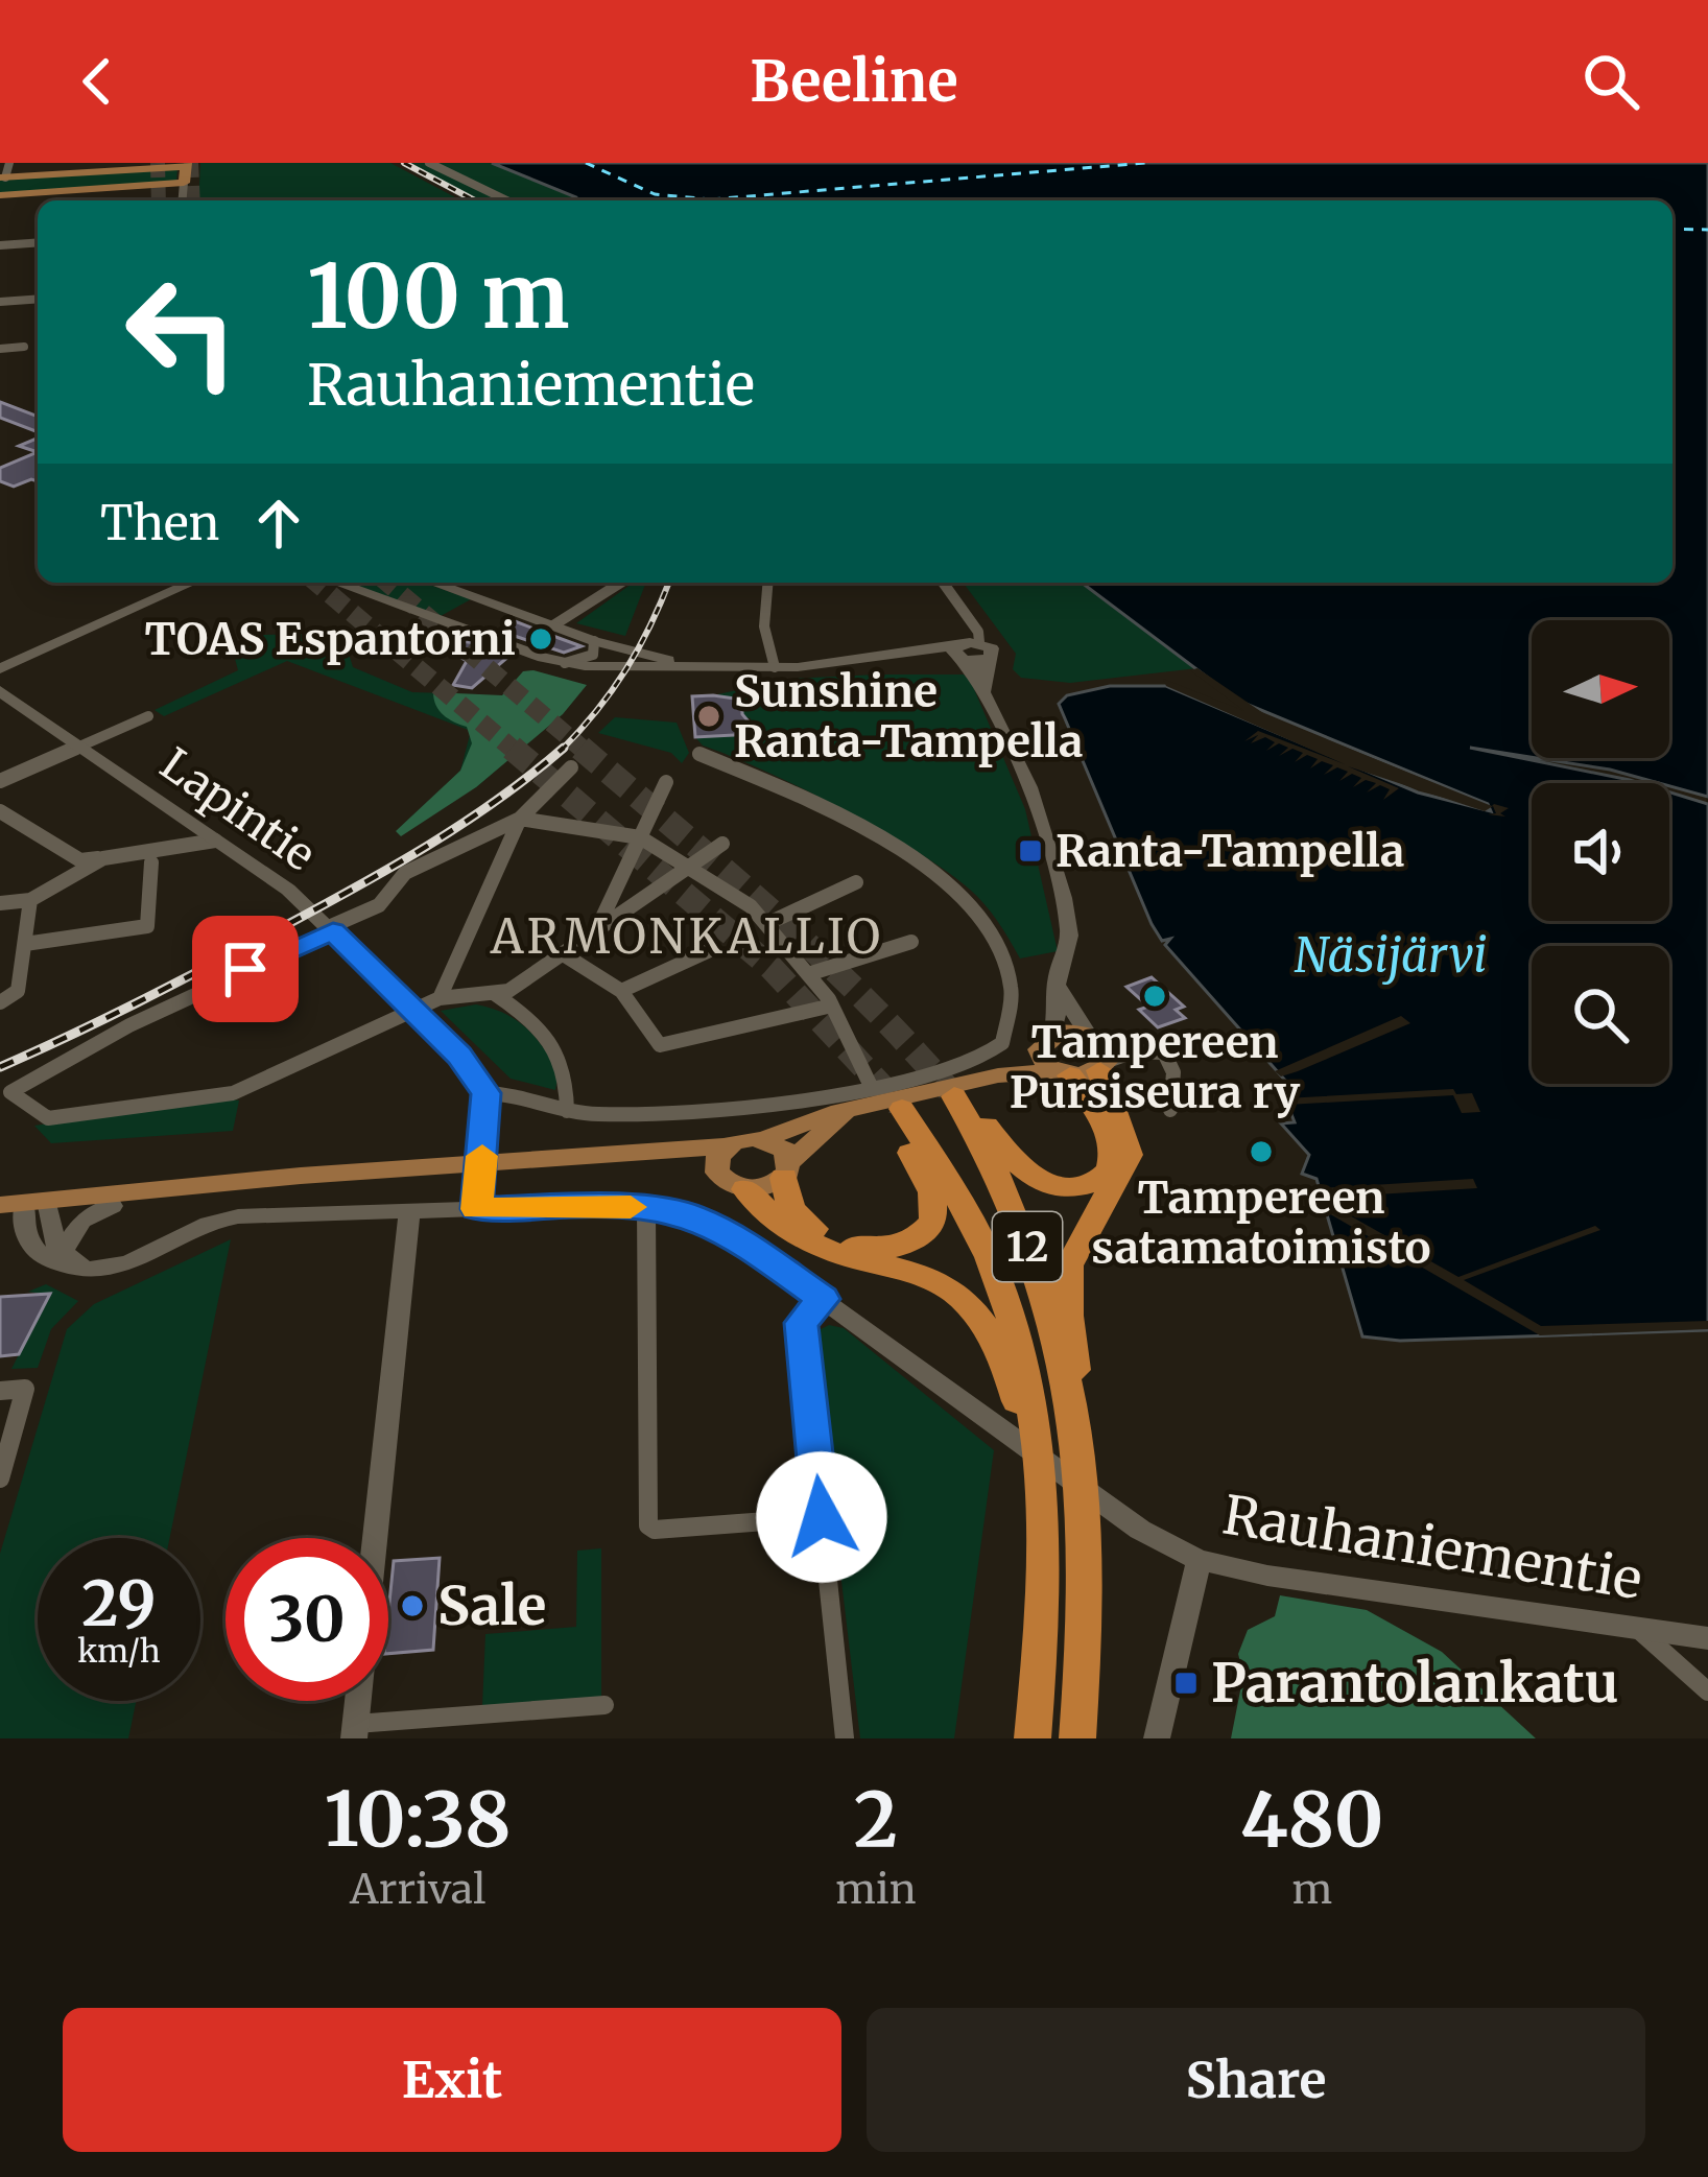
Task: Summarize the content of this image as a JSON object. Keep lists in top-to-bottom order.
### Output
{
  "streets": {
    "highway": ["12"],
    "street": ["Lapintie", "Rauhaniementie"]
  },
  "districts": ["ARMONKALLIO"],
  "water": ["Näsijärvi"],
  "places": {
    "other": [
      "TOAS Espantorni",
      "Sunshine Ranta-Tampella",
      "Tampereen Pursiseura ry",
      "Tampereen satamatoimisto",
      "Sale"
    ],
    "transit": ["Ranta-Tampella", "Parantolankatu"]
  },
  "north": "right",
  "page": {
    "header": "Beeline",
    "turn": ["100 m", "Rauhaniementie"],
    "then": "Then",
    "speed": "29 km/h",
    "limit": "30",
    "eta": [
      "10:38",
      "Arrival",
      "2",
      "min",
      "480",
      "m"
    ],
    "buttons": ["Exit", "Share"]
  }
}
